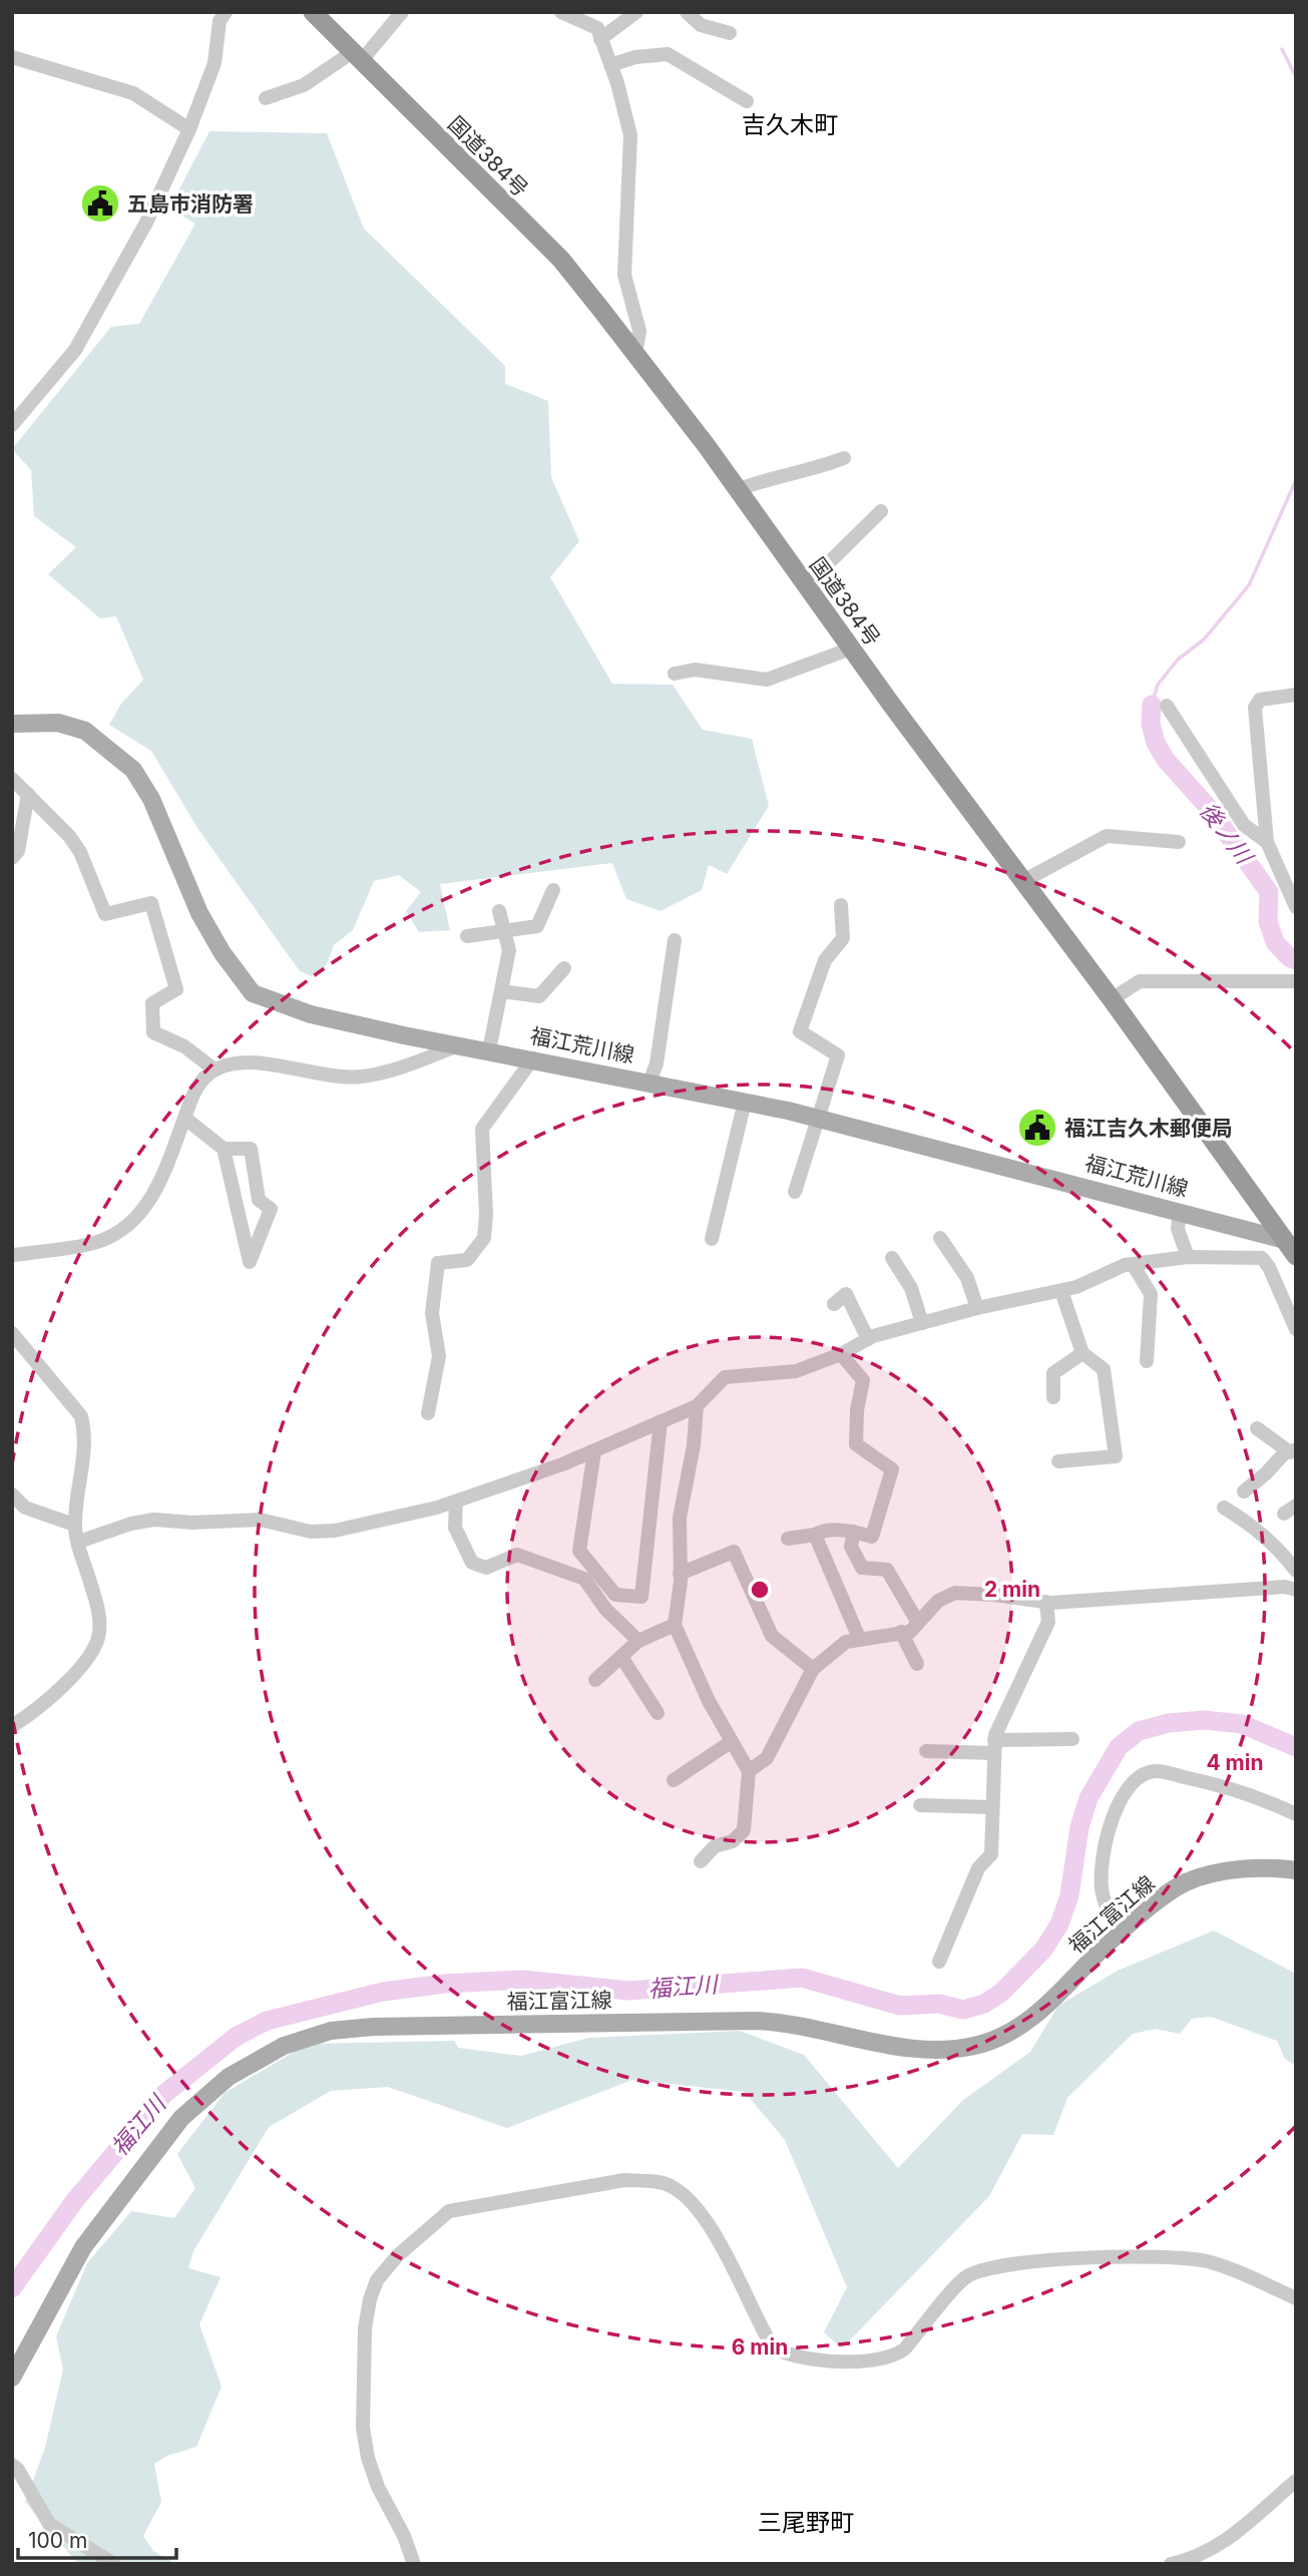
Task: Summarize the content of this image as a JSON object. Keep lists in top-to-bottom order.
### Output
{
  "streets": {
    "highway": ["国道384号"],
    "main road": ["福江荒川線", "福江富江線"]
  },
  "crossings": [
    ["国道384号", "福江荒川線"]
  ],
  "districts": ["吉久木町", "三尾野町"],
  "water": ["後ノ川", "福江川"],
  "places": {
    "public building": ["五島市消防署", "福江吉久木郵便局"]
  },
  "scale_bar": "100 m",
  "rings": ["2 min", "4 min", "6 min"]
}
